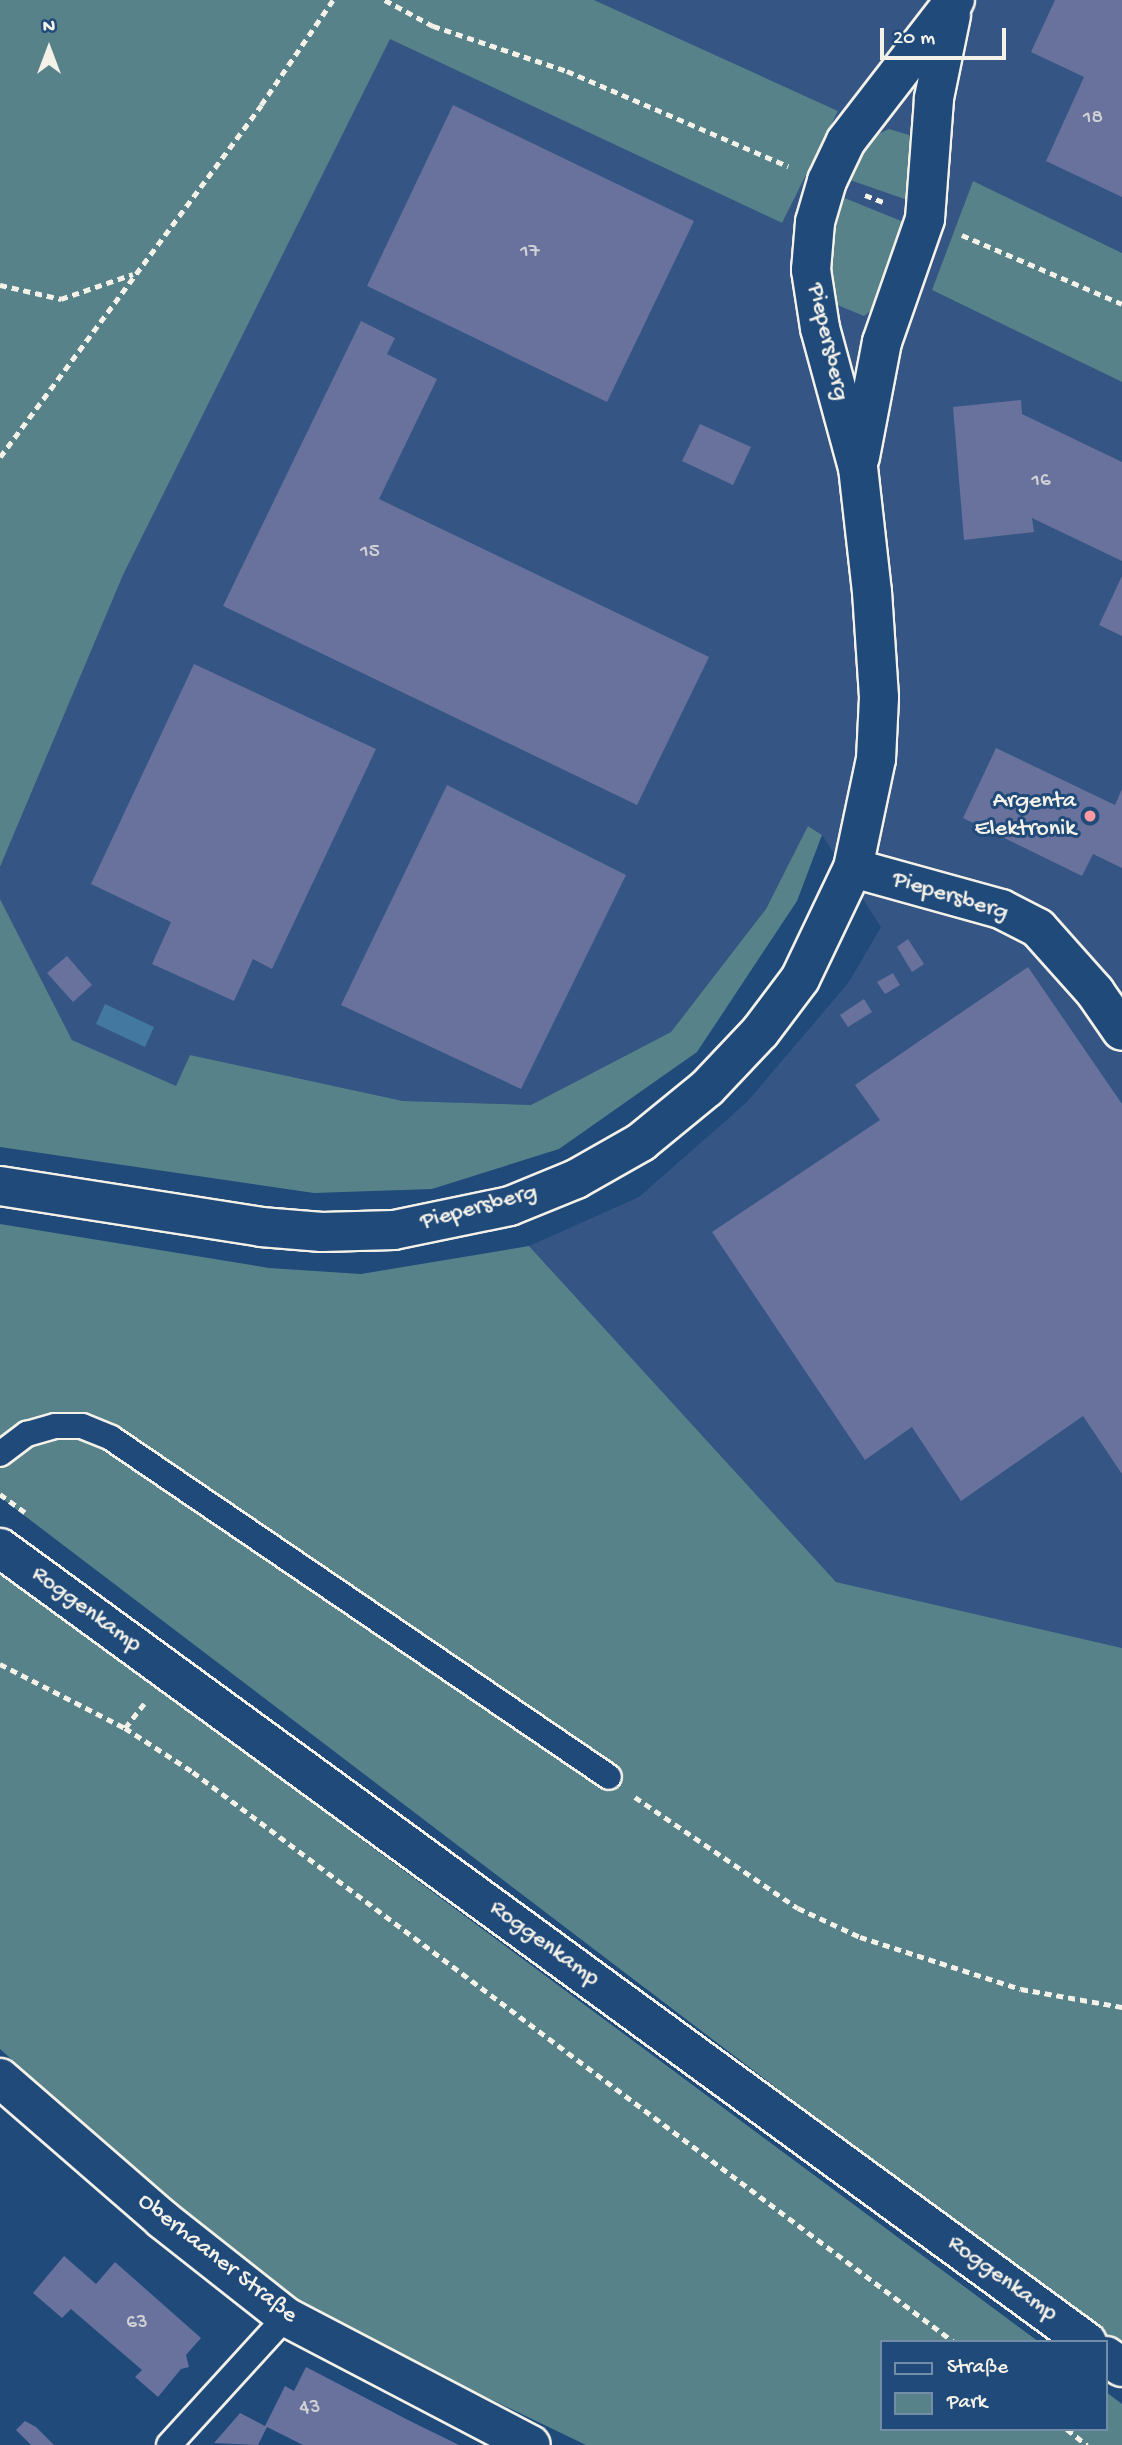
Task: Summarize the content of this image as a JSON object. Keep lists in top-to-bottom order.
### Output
{
  "streets": {
    "street": ["Piepersberg", "Roggenkamp", "Oberhaaner Straße"]
  },
  "places": ["Argenta Elektronik"],
  "house_numbers": [
    "18",
    "17",
    "16",
    "15",
    "63",
    "43"
  ],
  "legend": ["Straße", "Park"],
  "scale_bar": "20 m",
  "north": "top"
}
